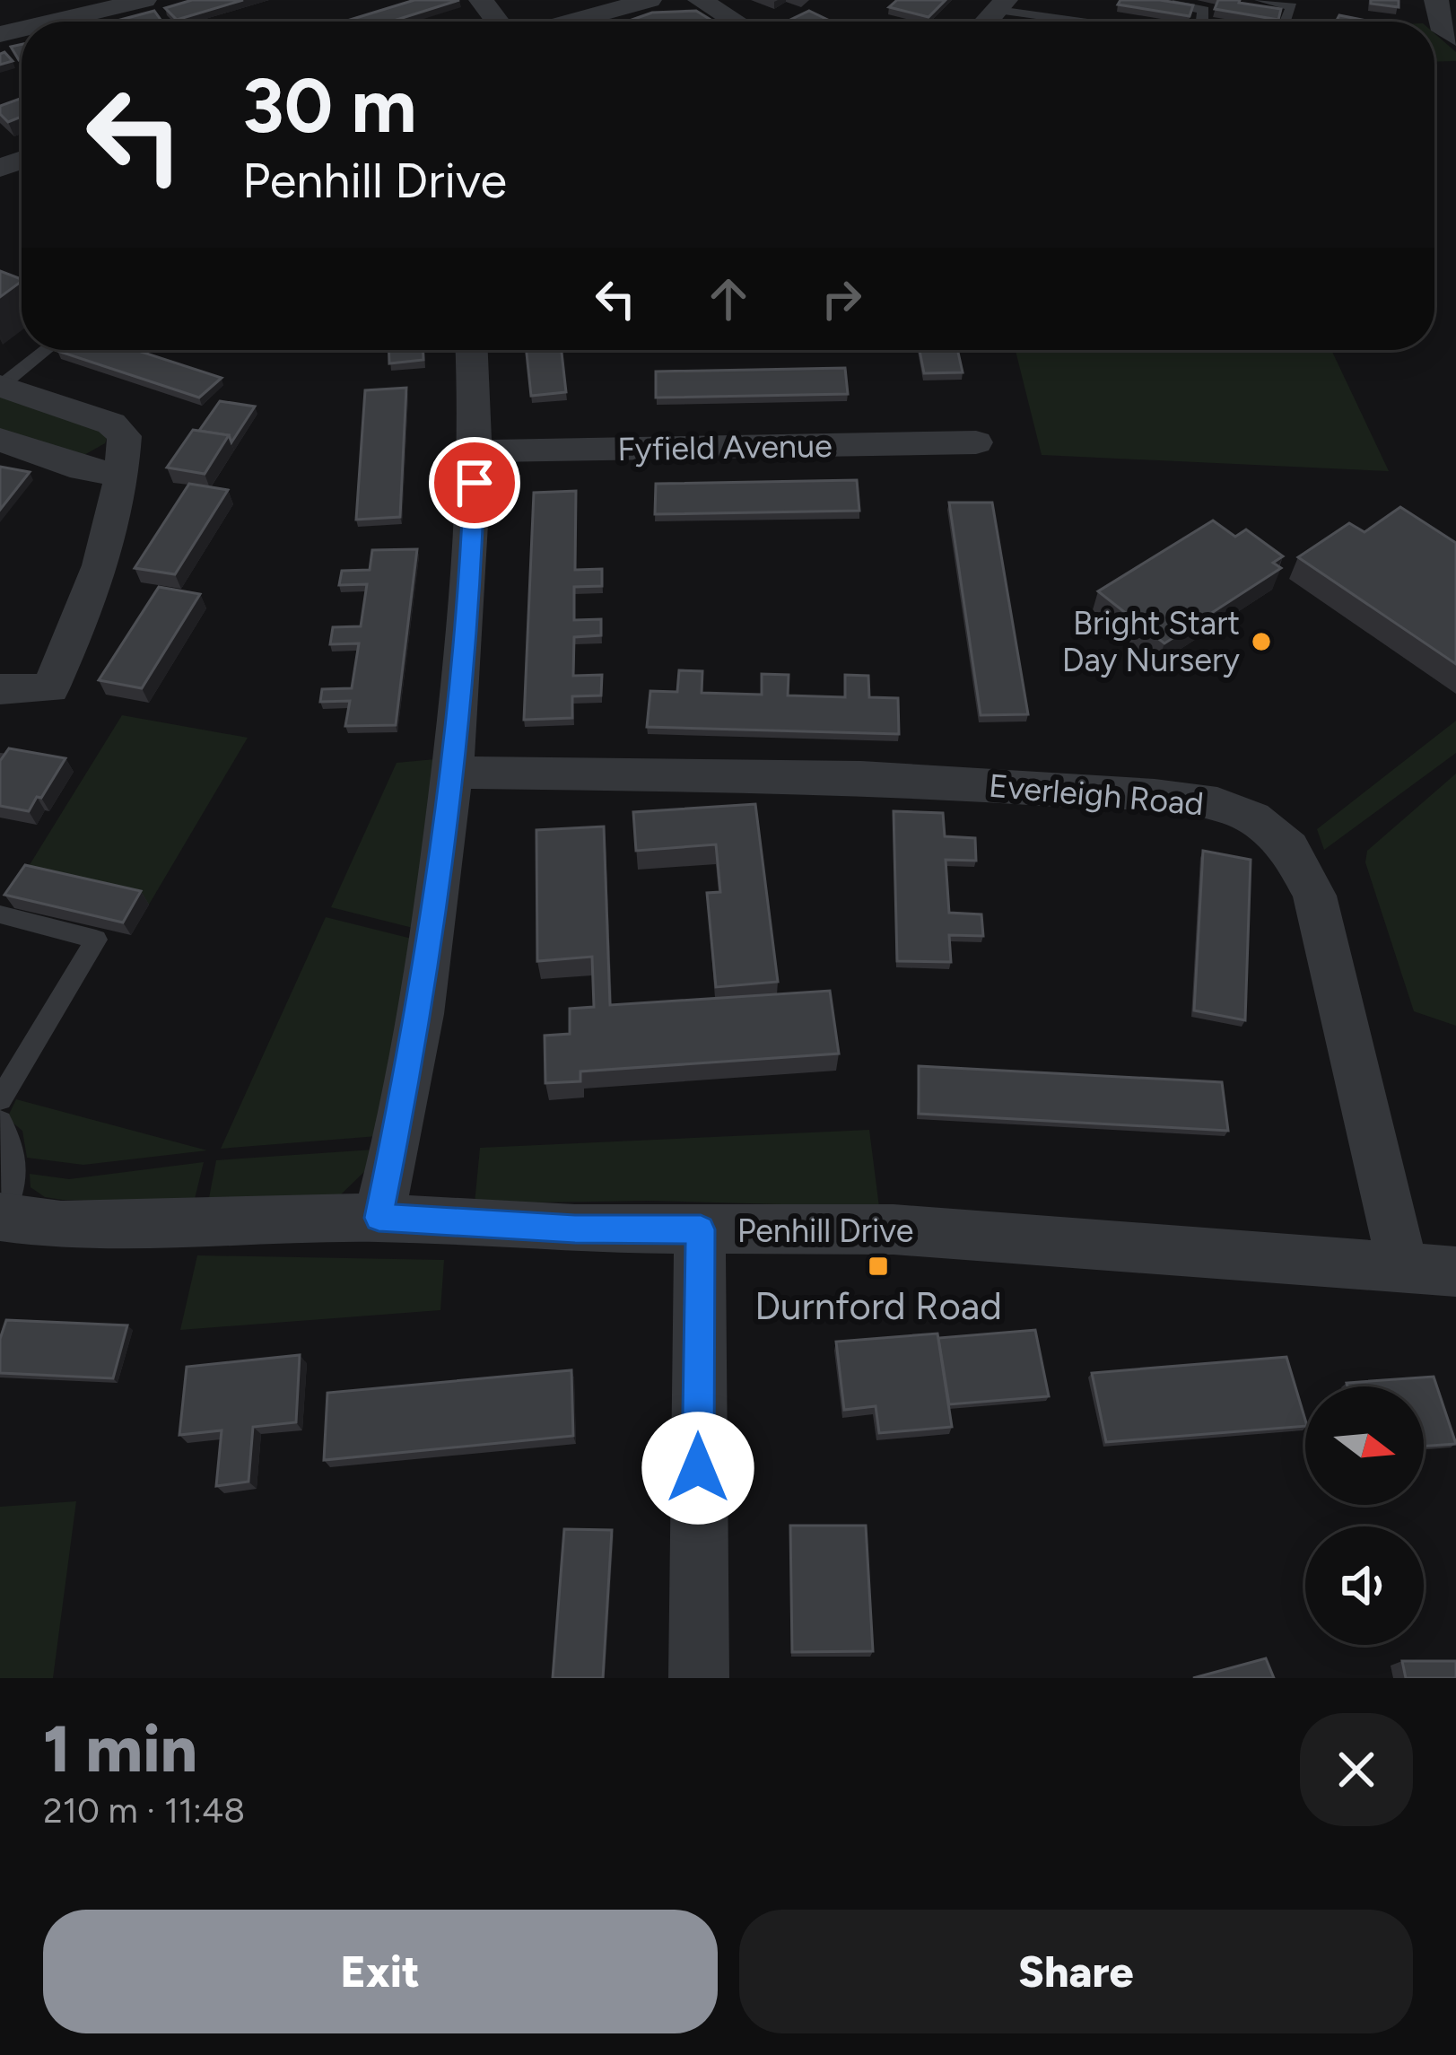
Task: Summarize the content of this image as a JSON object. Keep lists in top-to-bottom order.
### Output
{
  "streets": {
    "street": ["Fyfield Avenue", "Everleigh Road", "Penhill Drive"]
  },
  "crossings": [
    ["Everleigh Road", "Penhill Drive"]
  ],
  "places": {
    "other": ["Bright Start Day Nursery"],
    "transit": ["Durnford Road"]
  },
  "north": "right",
  "page": {
    "turn": ["30 m", "Penhill Drive"],
    "heading": ["1 min", "210 m · 11:48"],
    "buttons": ["Exit", "Share"]
  }
}
